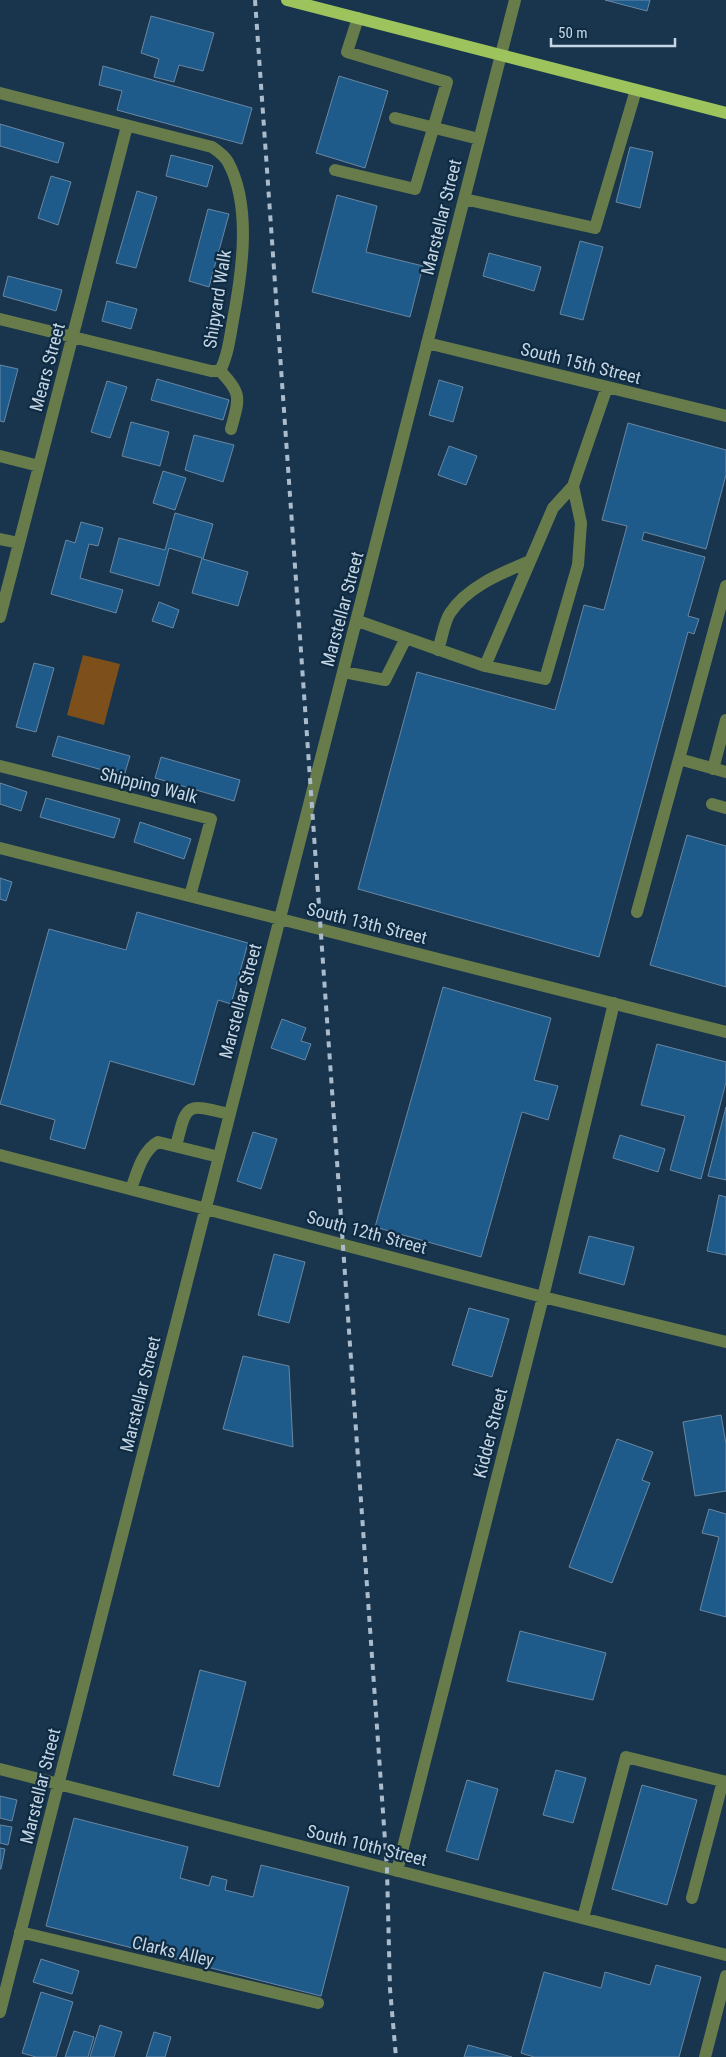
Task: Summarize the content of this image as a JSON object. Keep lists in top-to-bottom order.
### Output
{
  "streets": {
    "street": [
      "Marstellar Street",
      "Shipyard Walk",
      "South 15th Street",
      "Mears Street",
      "Shipping Walk",
      "South 13th Street",
      "South 12th Street",
      "Kidder Street",
      "South 10th Street",
      "Clarks Alley"
    ]
  },
  "crossings": [
    ["Marstellar Street", "South 15th Street"],
    ["Marstellar Street", "South 13th Street"],
    ["Marstellar Street", "South 12th Street"],
    ["Marstellar Street", "South 10th Street"],
    ["Marstellar Street", "Clarks Alley"],
    ["Shipyard Walk", "Mears Street"],
    ["Shipping Walk", "South 13th Street"],
    ["South 13th Street", "Kidder Street"],
    ["South 12th Street", "Kidder Street"],
    ["Kidder Street", "South 10th Street"]
  ],
  "scale_bar": "50 m"
}
